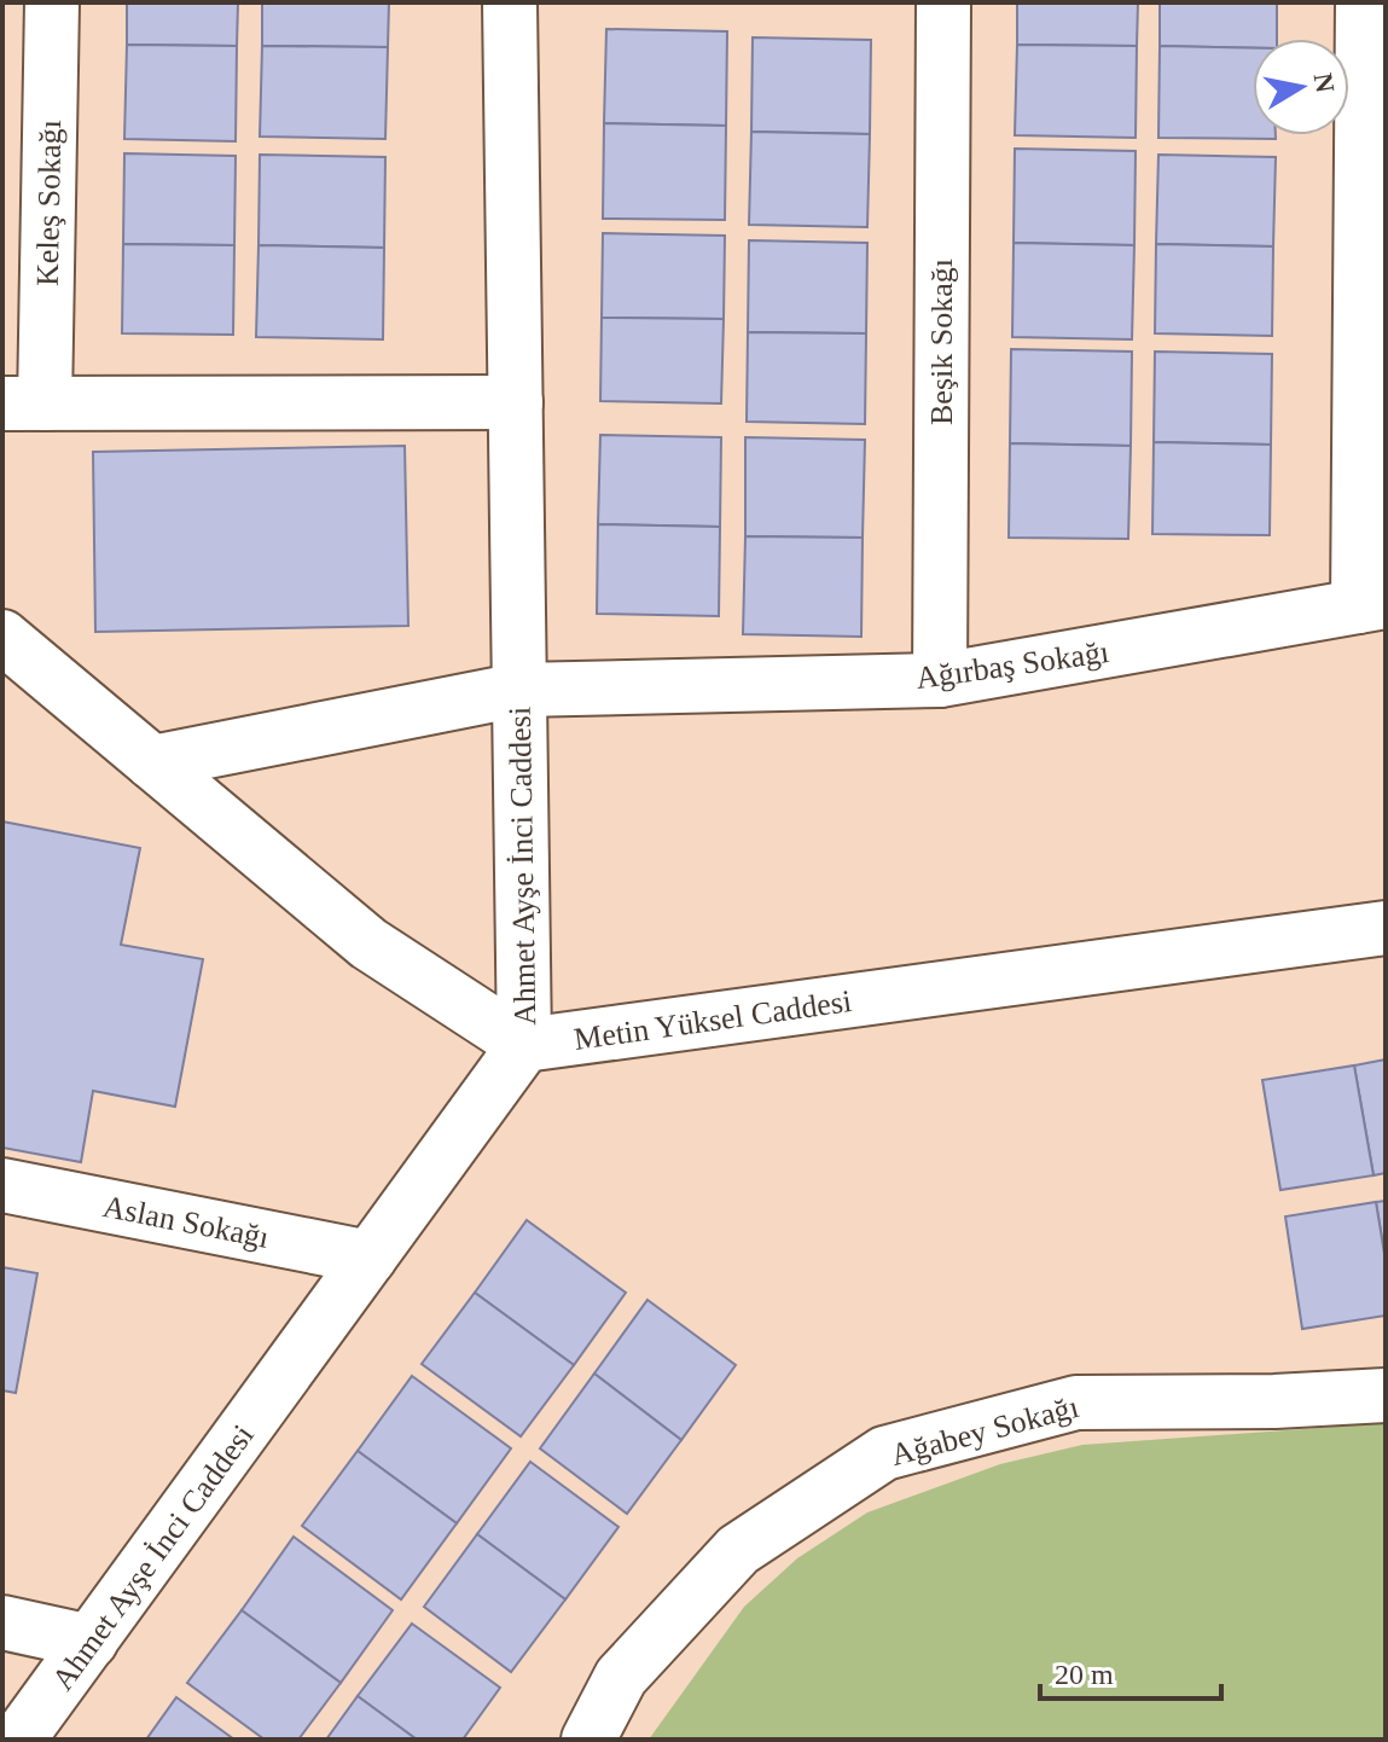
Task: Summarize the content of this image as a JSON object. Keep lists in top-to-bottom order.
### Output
{
  "streets": {
    "street": [
      "Keleş Sokağı",
      "Beşik Sokağı",
      "Ağırbaş Sokağı",
      "Ahmet Ayşe İnci Caddesi",
      "Metin Yüksel Caddesi",
      "Aslan Sokağı",
      "Ağabey Sokağı"
    ]
  },
  "crossings": [
    ["Beşik Sokağı", "Ağırbaş Sokağı"],
    ["Ağırbaş Sokağı", "Ahmet Ayşe İnci Caddesi"],
    ["Ahmet Ayşe İnci Caddesi", "Metin Yüksel Caddesi"],
    ["Ahmet Ayşe İnci Caddesi", "Aslan Sokağı"]
  ],
  "scale_bar": "20 m",
  "north": "right"
}
